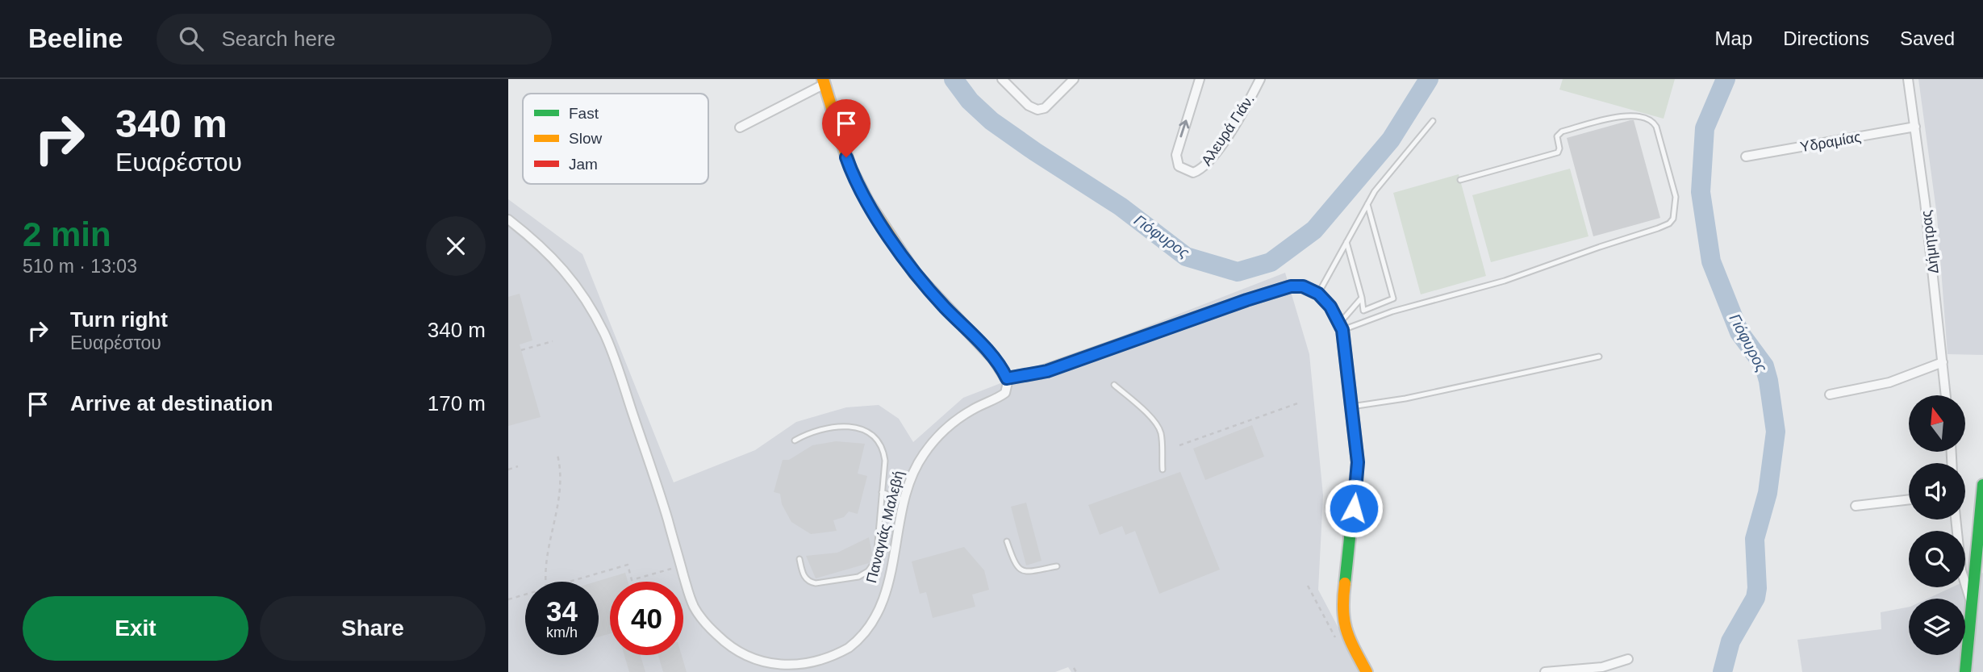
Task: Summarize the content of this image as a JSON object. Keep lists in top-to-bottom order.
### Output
{
  "streets": {
    "street": [
      "Αλευρά Γιάν.",
      "Υδραμίας",
      "Δήμητρας",
      "Παναγιάς Μαλεβή"
    ]
  },
  "crossings": [
    ["Υδραμίας", "Δήμητρας"]
  ],
  "water": ["Γιόφυρος"],
  "legend": ["Fast", "Slow", "Jam"],
  "north": "top",
  "page": {
    "header": "Beeline",
    "search": "Search here",
    "nav": ["Map", "Directions", "Saved"],
    "turn": ["340 m", "Ευαρέστου"],
    "heading": ["2 min", "510 m · 13:03"],
    "list": [
      {
        "name": "Turn right",
        "note": "Ευαρέστου",
        "value": "340 m"
      },
      {
        "name": "Arrive at destination",
        "value": "170 m"
      }
    ],
    "speed": "34 km/h",
    "limit": "40",
    "buttons": ["Exit", "Share"]
  }
}
